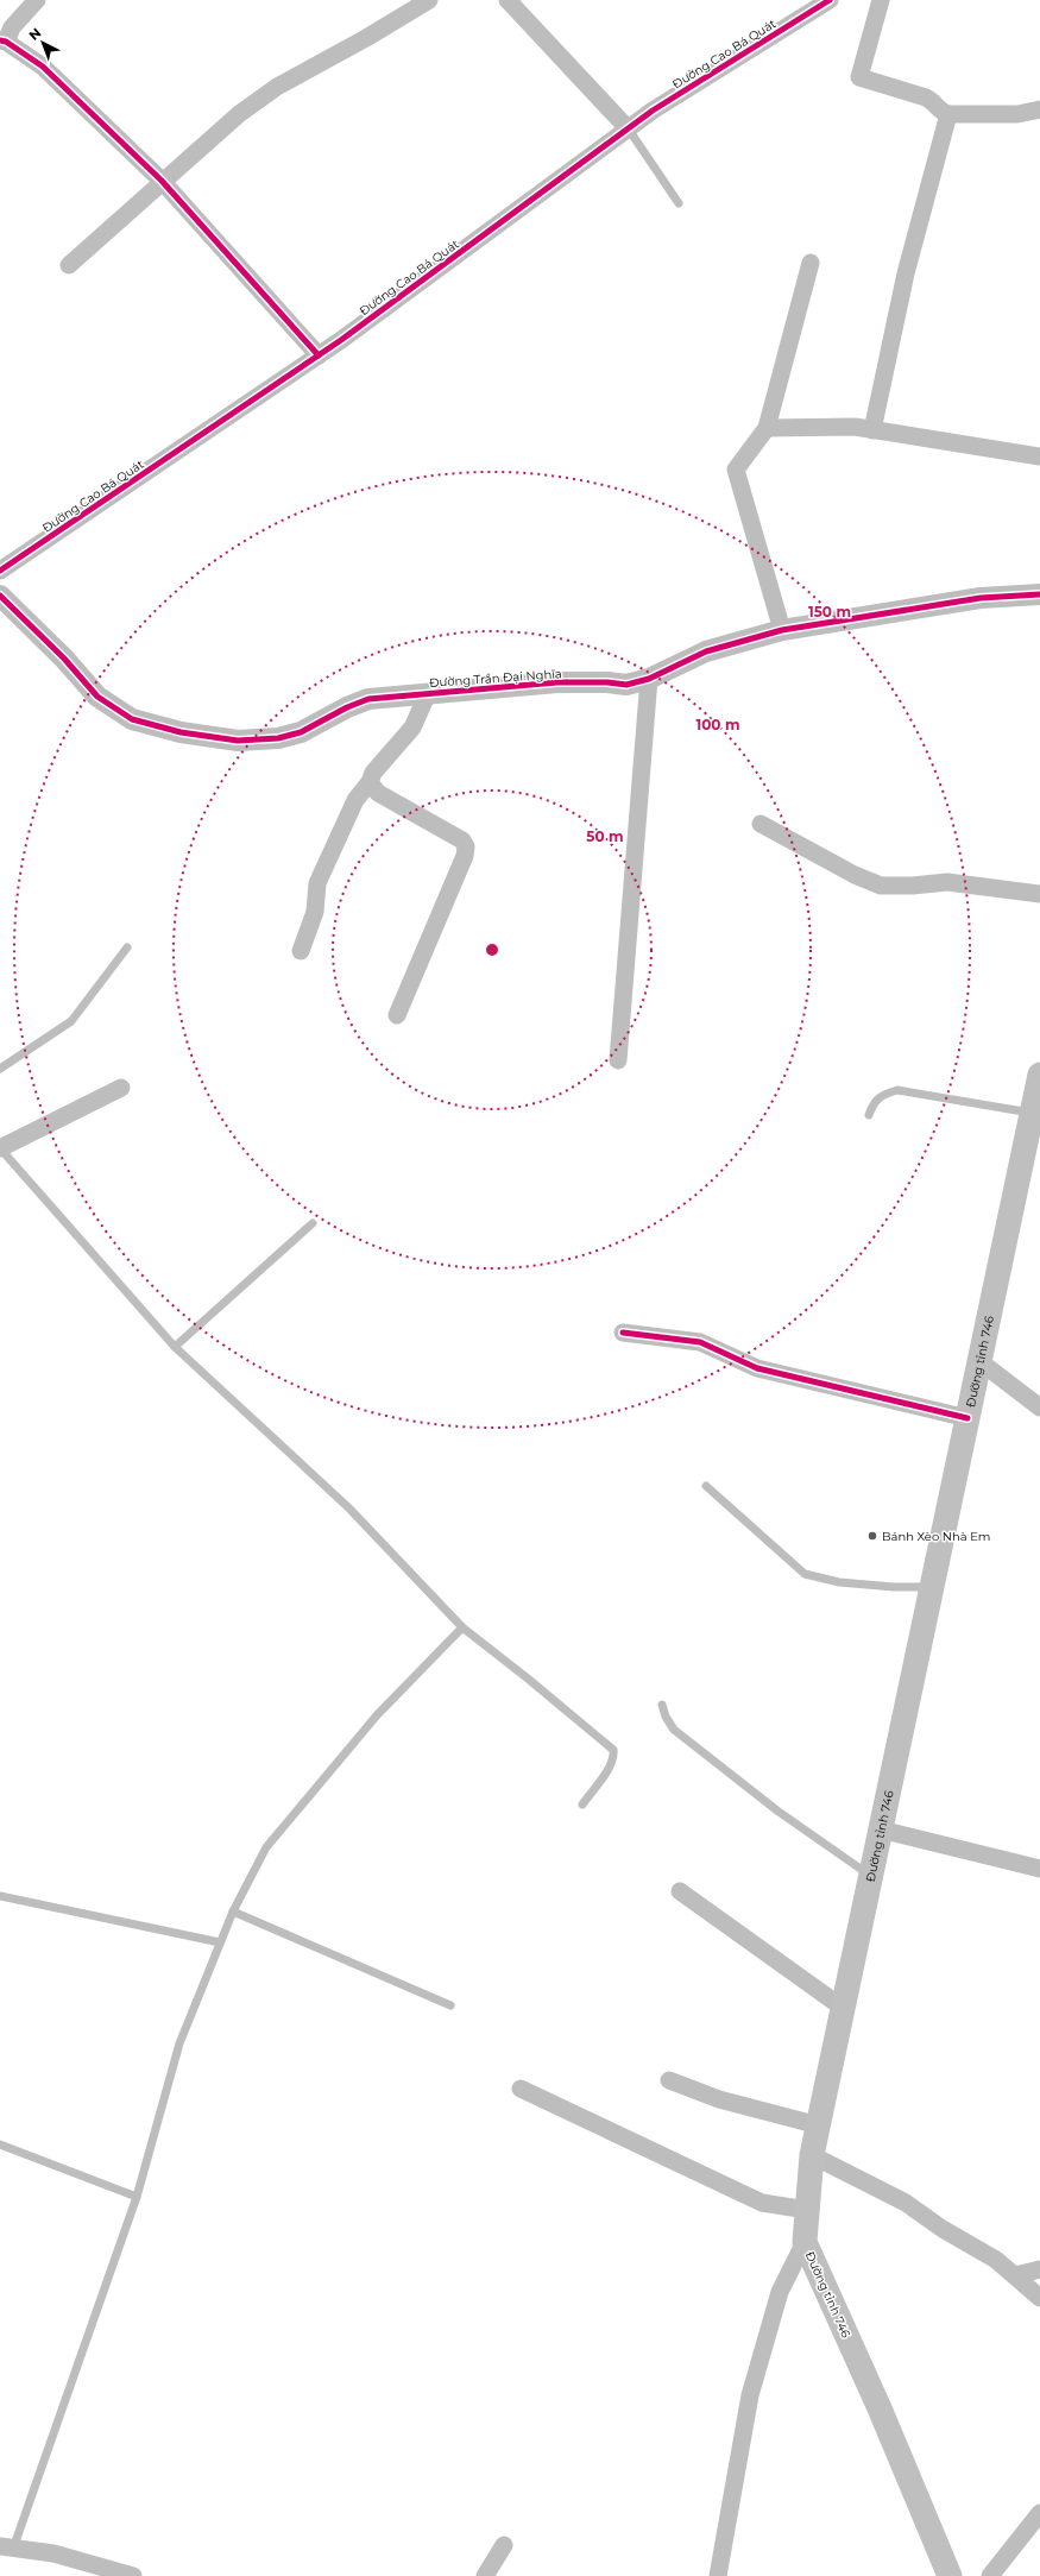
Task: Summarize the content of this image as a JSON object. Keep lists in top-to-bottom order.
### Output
{
  "streets": {
    "main road": ["Đường tỉnh 746"],
    "street": ["Đường Cao Bá Quát", "Đường Trần Đại Nghĩa"]
  },
  "places": ["Bánh Xèo Nhà Em"],
  "north": "top left",
  "rings": ["150 m", "100 m", "50 m"]
}
